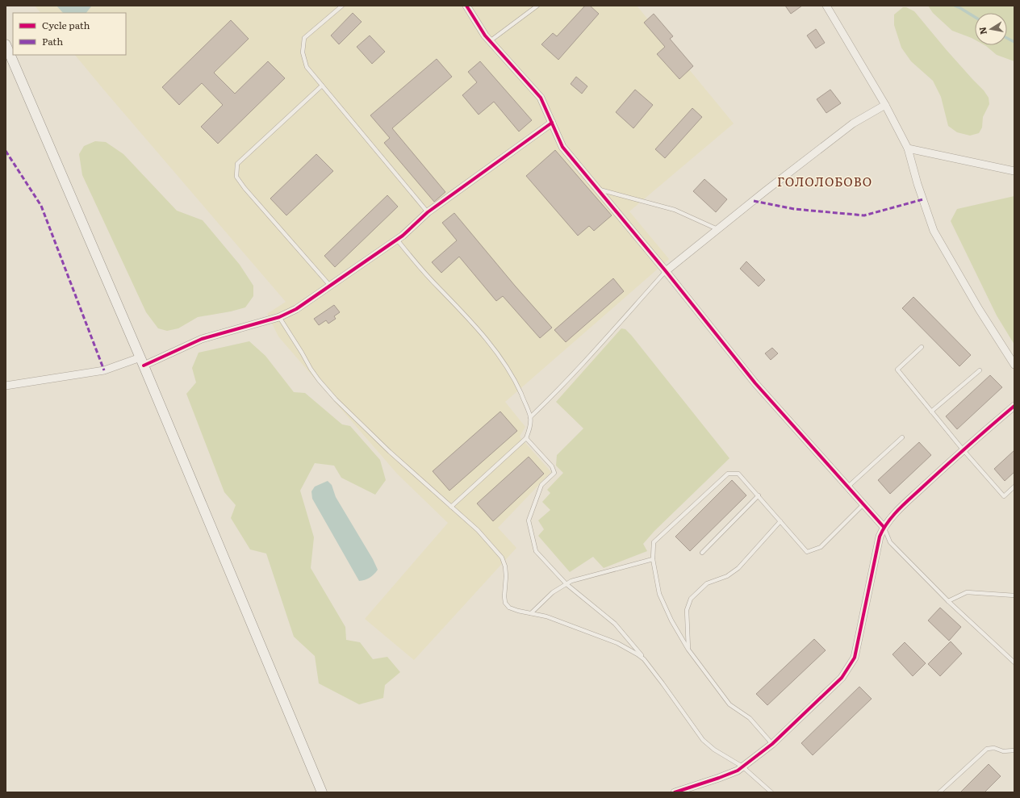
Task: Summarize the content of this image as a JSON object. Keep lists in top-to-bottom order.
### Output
{
  "districts": ["ГОЛОЛОБОВО"],
  "legend": ["Cycle path", "Path"],
  "north": "left"
}
